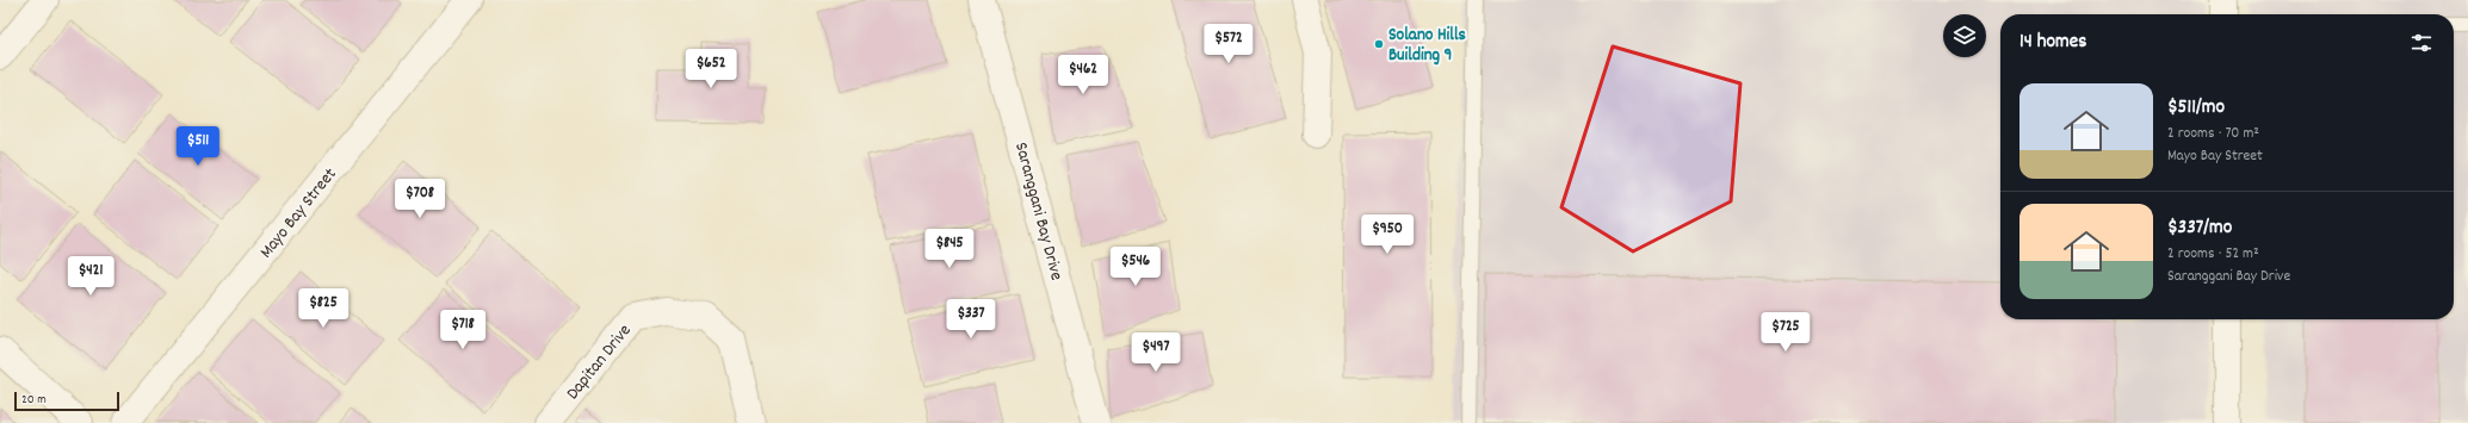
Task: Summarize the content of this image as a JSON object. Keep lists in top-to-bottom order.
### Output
{
  "streets": {
    "street": ["Saranggani Bay Drive", "Mayo Bay Street", "Dapitan Drive"]
  },
  "places": ["Solano Hills Building 9"],
  "scale_bar": "20 m",
  "page": {
    "heading": "14 homes",
    "price": [
      "$572",
      "$652",
      "$462",
      "$511",
      "$708",
      "$950",
      "$845",
      "$546",
      "$421",
      "$825",
      "$337",
      "$718",
      "$725",
      "$497"
    ],
    "list": [
      {
        "name": "$511/mo",
        "note": "2 rooms · 70 m² · Mayo Bay Street"
      },
      {
        "name": "$337/mo",
        "note": "2 rooms · 52 m² · Saranggani Bay Drive"
      }
    ],
    "scale": "20 m"
  }
}
